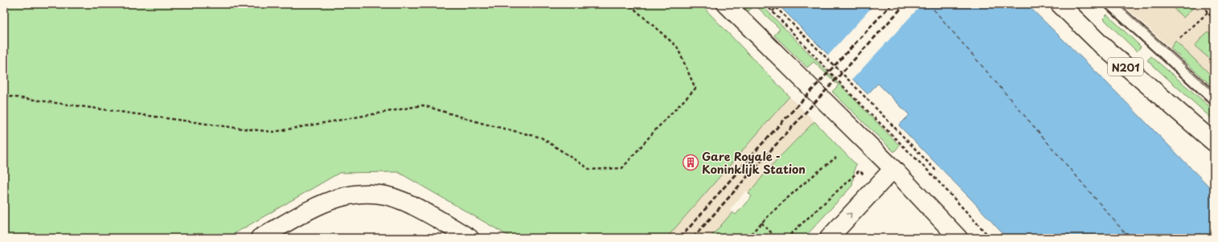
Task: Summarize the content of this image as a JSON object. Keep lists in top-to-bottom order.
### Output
{
  "streets": {
    "main road": ["N201"]
  },
  "places": {
    "building": ["Gare Royale - Koninklijk Station"]
  }
}
